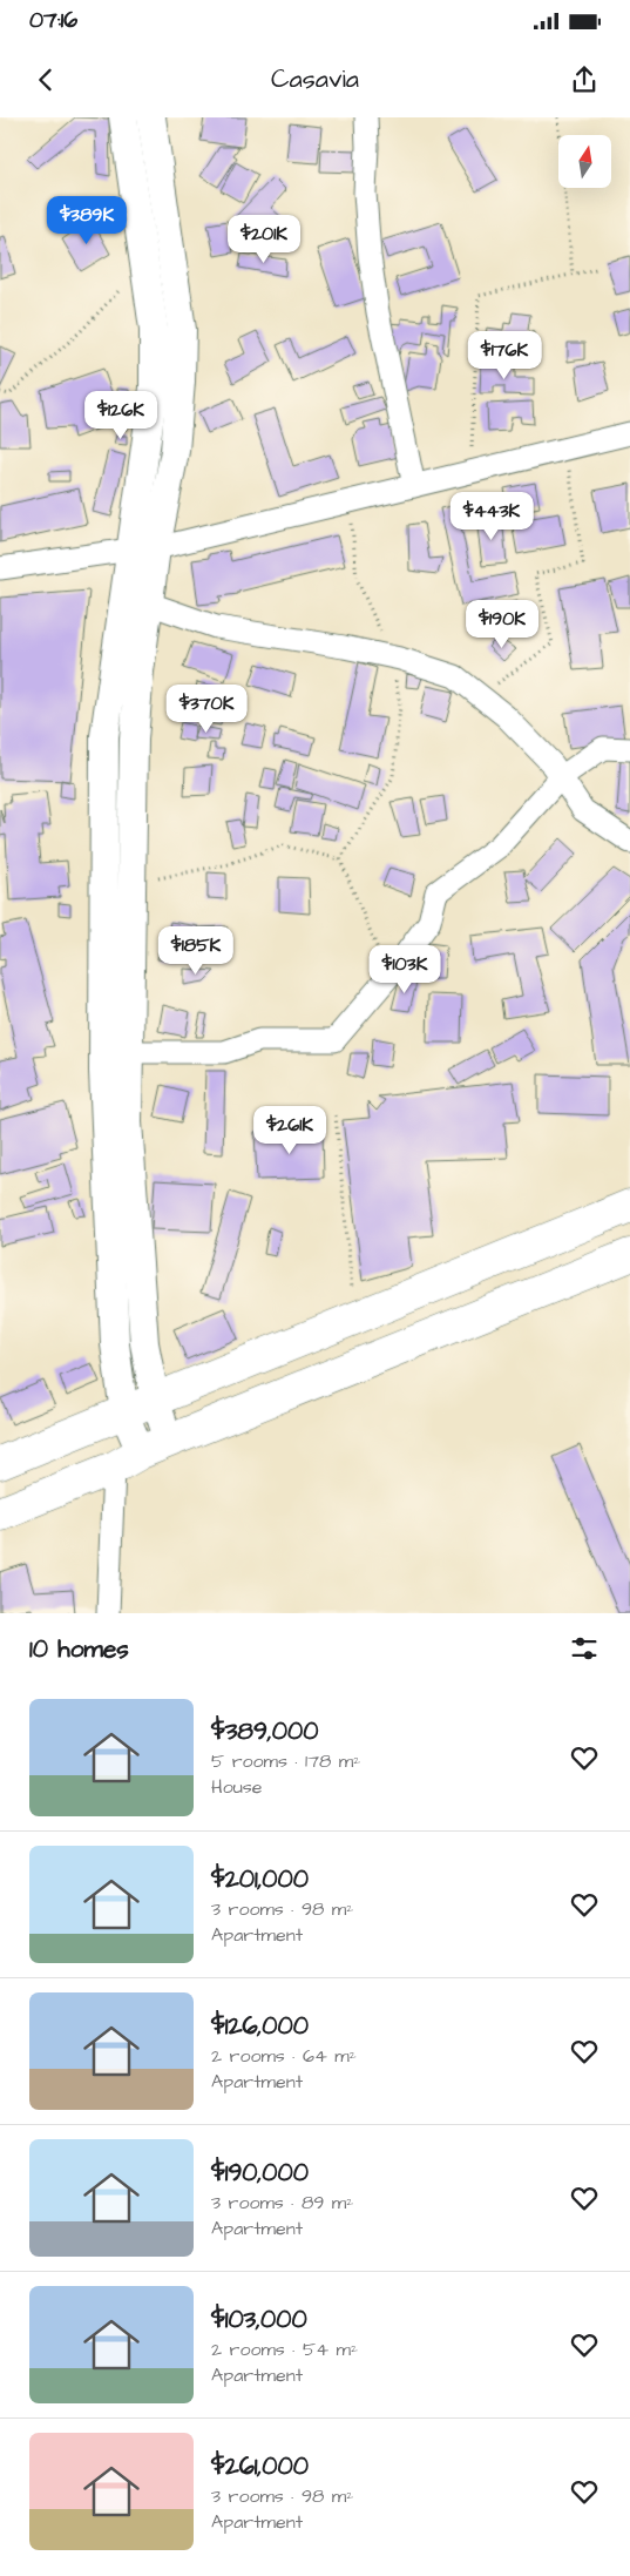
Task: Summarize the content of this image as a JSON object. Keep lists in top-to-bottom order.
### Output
{
  "north": "top",
  "page": {
    "status": "07:16",
    "header": "Casavia",
    "price": [
      "$389K",
      "$201K",
      "$176K",
      "$126K",
      "$443K",
      "$190K",
      "$370K",
      "$185K",
      "$103K",
      "$261K"
    ],
    "heading": "10 homes",
    "list": [
      {
        "name": "$389,000",
        "note": "5 rooms · 178 m² · House"
      },
      {
        "name": "$201,000",
        "note": "3 rooms · 98 m² · Apartment"
      },
      {
        "name": "$126,000",
        "note": "2 rooms · 64 m² · Apartment"
      },
      {
        "name": "$190,000",
        "note": "3 rooms · 89 m² · Apartment"
      },
      {
        "name": "$103,000",
        "note": "2 rooms · 54 m² · Apartment"
      },
      {
        "name": "$261,000",
        "note": "3 rooms · 98 m² · Apartment"
      }
    ]
  }
}
